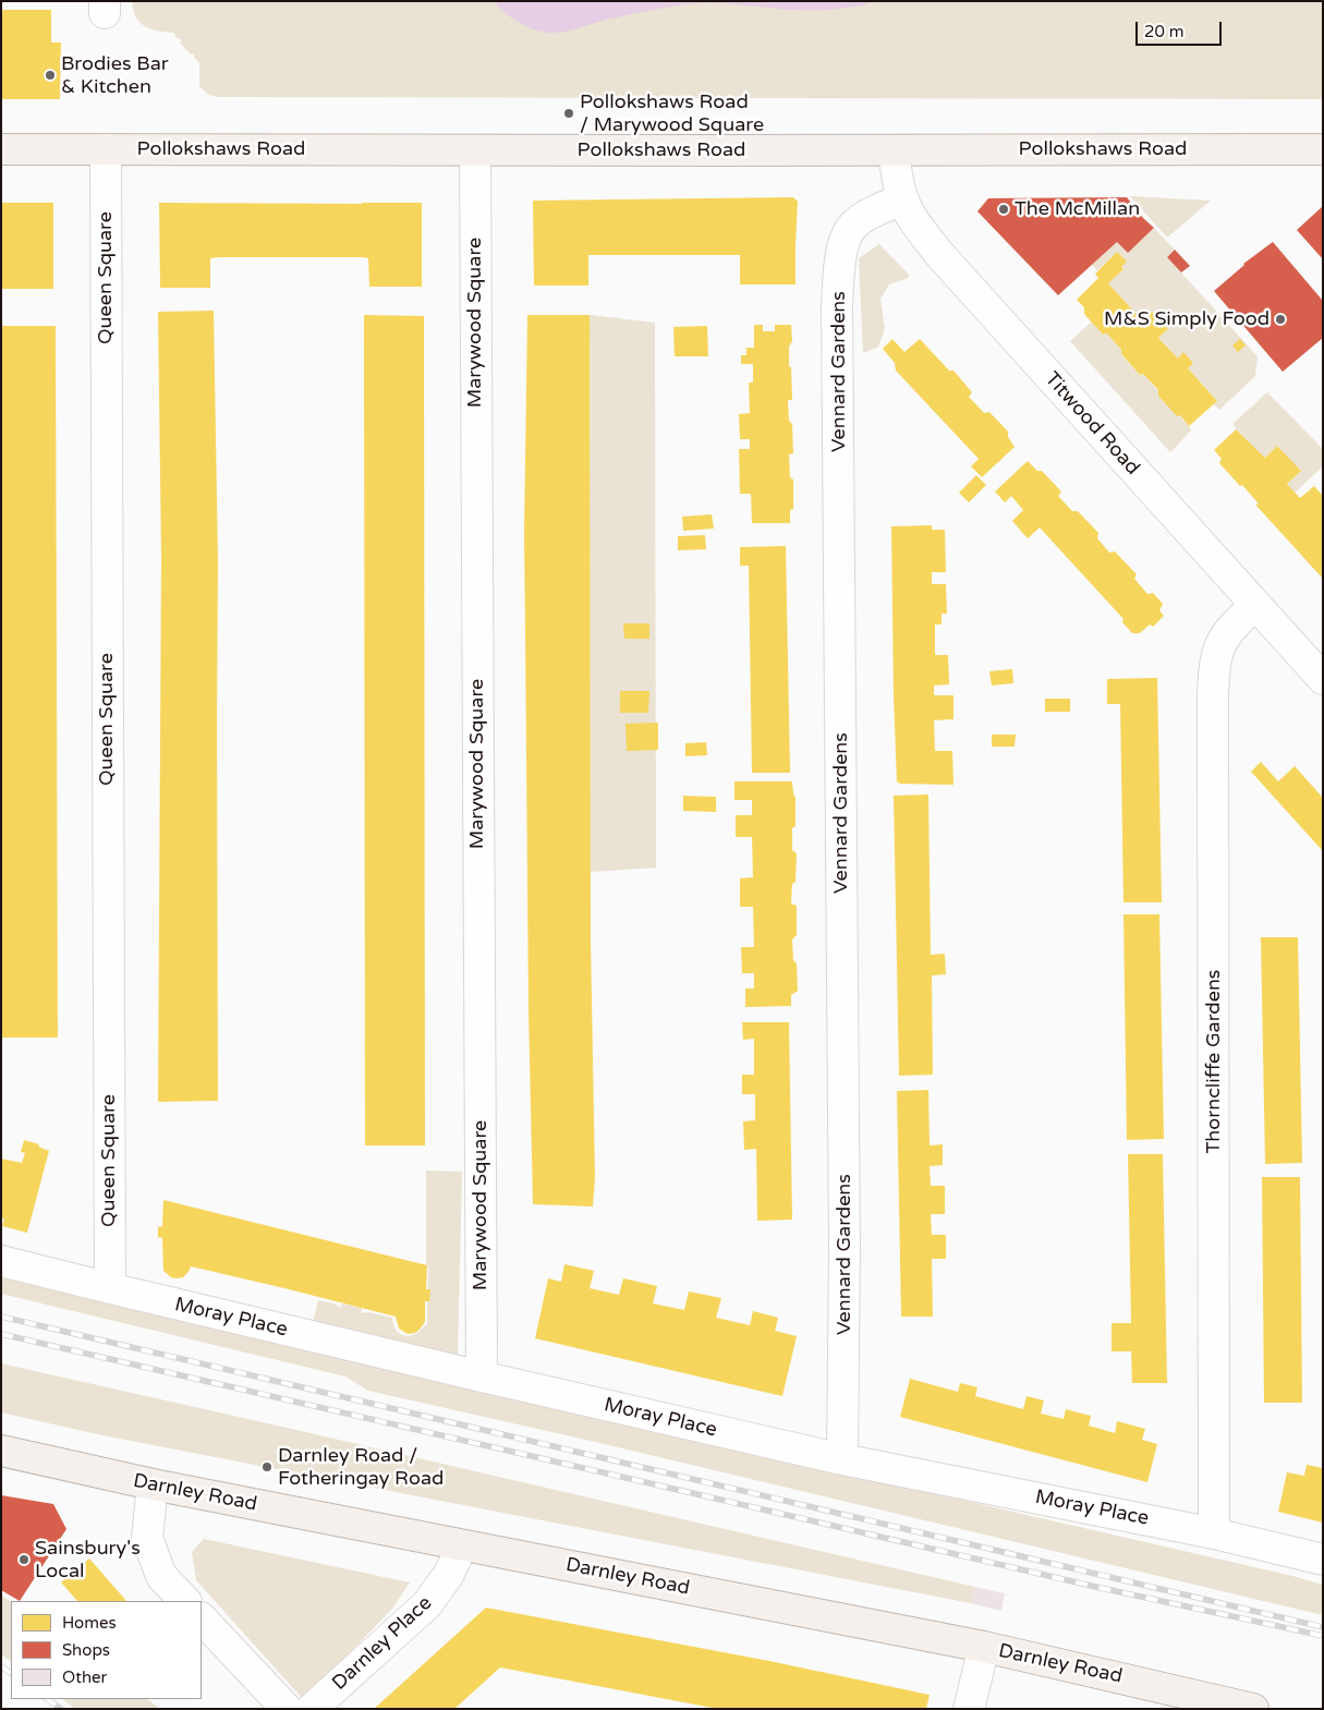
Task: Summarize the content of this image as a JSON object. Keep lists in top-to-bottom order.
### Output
{
  "streets": {
    "main road": ["Pollokshaws Road", "Darnley Road"],
    "street": [
      "Queen Square",
      "Marywood Square",
      "Vennard Gardens",
      "Titwood Road",
      "Thorncliffe Gardens",
      "Moray Place",
      "Darnley Place"
    ]
  },
  "crossings": [
    ["Pollokshaws Road", "Queen Square"],
    ["Pollokshaws Road", "Marywood Square"],
    ["Pollokshaws Road", "Titwood Road"],
    ["Queen Square", "Moray Place"],
    ["Marywood Square", "Moray Place"],
    ["Vennard Gardens", "Titwood Road"],
    ["Vennard Gardens", "Moray Place"],
    ["Titwood Road", "Thorncliffe Gardens"],
    ["Thorncliffe Gardens", "Moray Place"],
    ["Darnley Road", "Darnley Place"]
  ],
  "places": [
    "Brodies Bar & Kitchen",
    "Pollokshaws Road / Marywood Square",
    "The McMillan",
    "M&S Simply Food",
    "Darnley Road / Fotheringay Road",
    "Sainsbury's Local"
  ],
  "legend": ["Homes", "Shops", "Other"],
  "scale_bar": "20 m"
}
